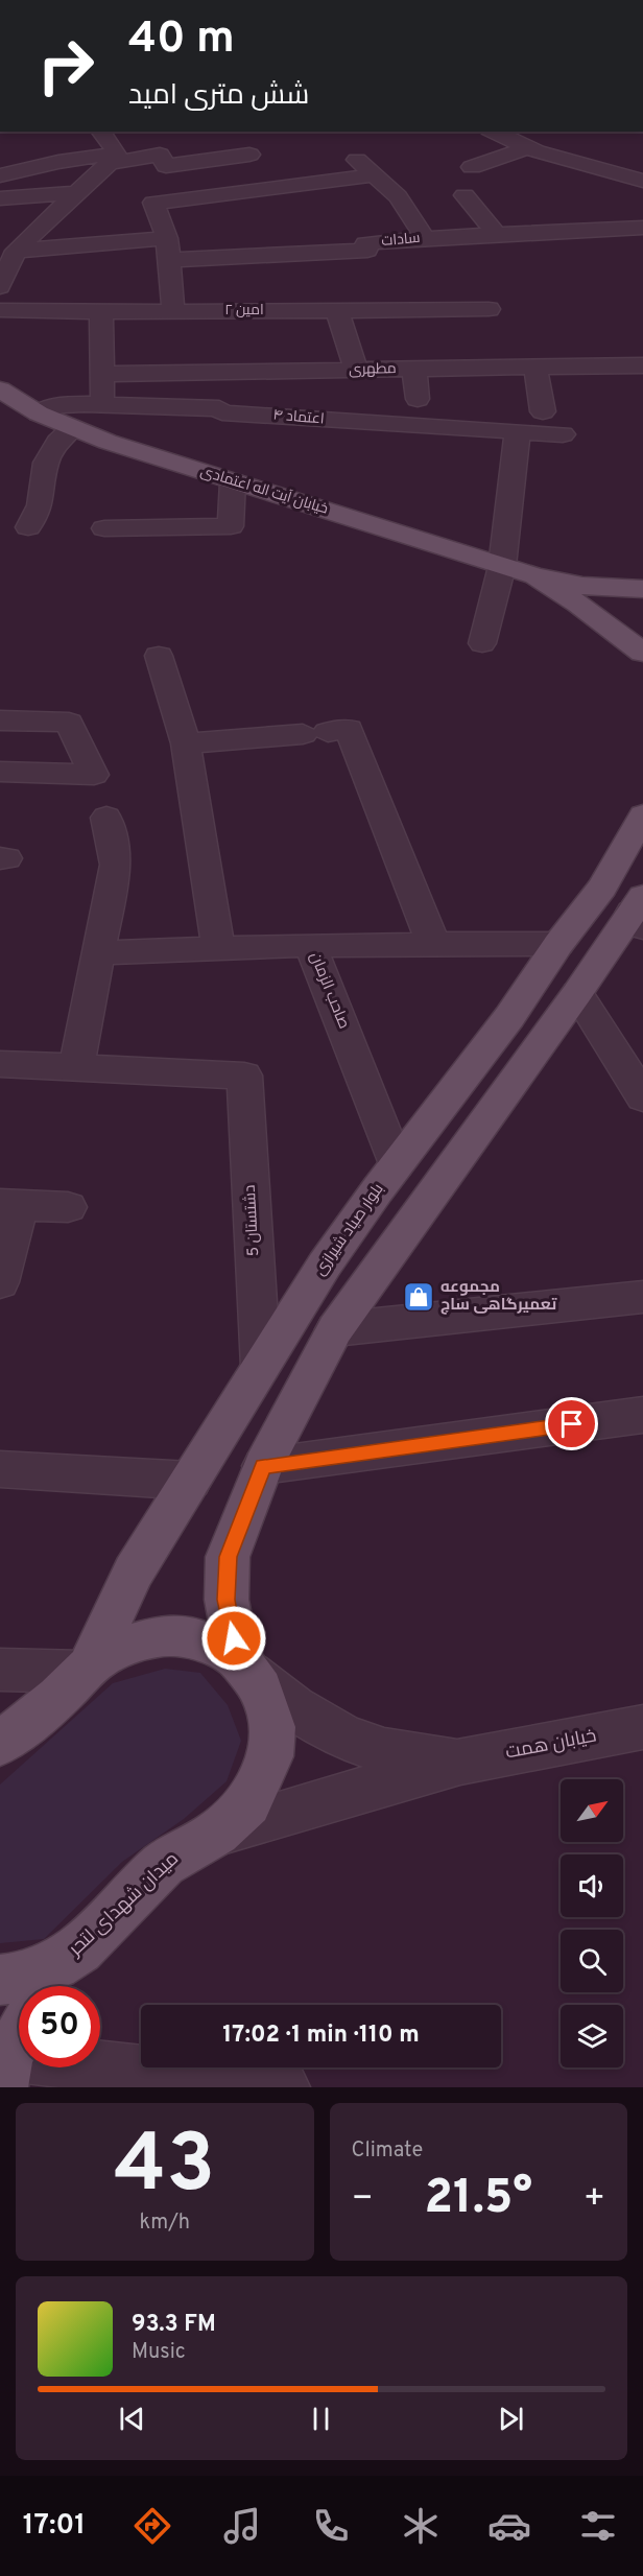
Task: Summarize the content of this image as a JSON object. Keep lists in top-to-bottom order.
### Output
{
  "streets": {
    "main road": ["خیابان آیت اله اعتمادی", "بلوار صیاد شیرازی", "میدان شهدای لتحر"],
    "street": [
      "سادات",
      "امین ۲",
      "مطهری",
      "اعتماد ۴",
      "صاحب الزمان",
      "دشتستان 5",
      "خیابان همت"
    ]
  },
  "crossings": [
    ["اعتماد ۴", "خیابان آیت اله اعتمادی"],
    ["صاحب الزمان", "بلوار صیاد شیرازی"],
    ["دشتستان 5", "بلوار صیاد شیرازی"]
  ],
  "places": {
    "shop": ["مجموعه تعمیرگاهی ساچ"]
  },
  "north": "top right",
  "page": {
    "turn": ["40 m", "شش متری امید"],
    "limit": "50",
    "trip": "17:02 · 1 min · 110 m",
    "tile": [
      ["43", "km/h"],
      "Climate"
    ],
    "heat": ["−", "21.5°", "+"],
    "song": ["93.3 FM", "Music"],
    "tabs": "17:01"
  }
}
